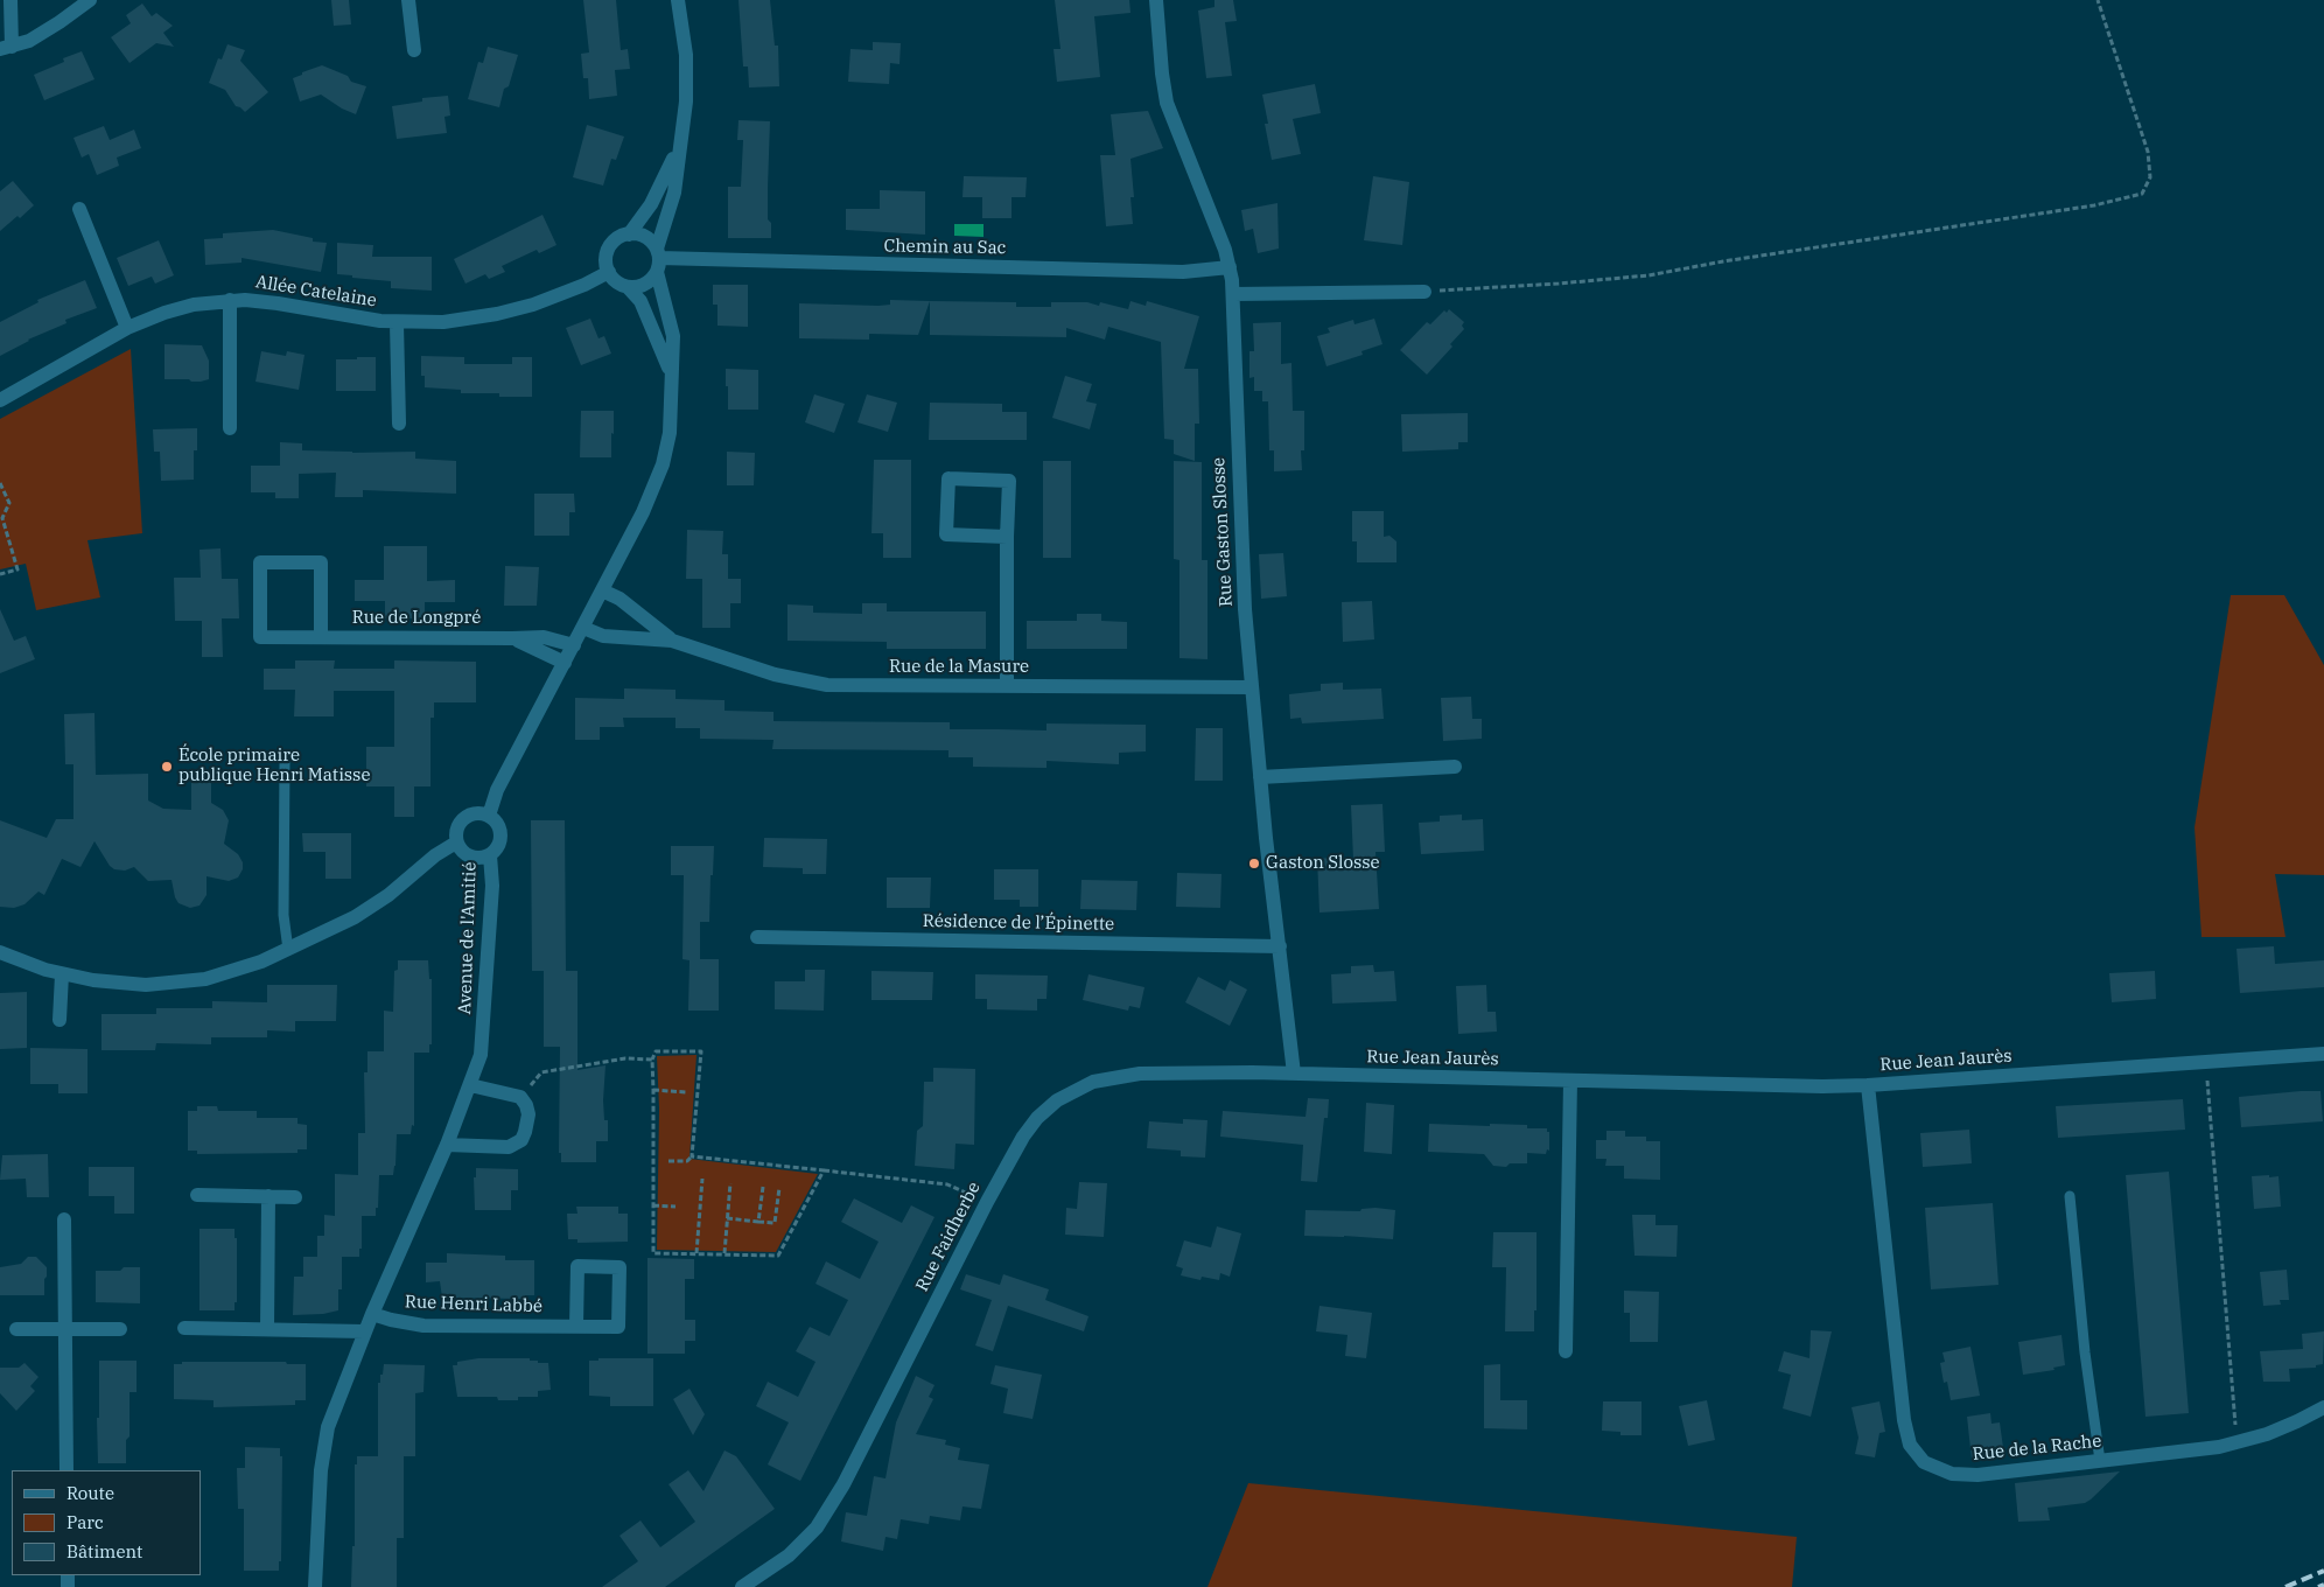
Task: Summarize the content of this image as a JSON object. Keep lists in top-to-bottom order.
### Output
{
  "streets": {
    "street": [
      "Chemin au Sac",
      "Allée Catelaine",
      "Rue Gaston Slosse",
      "Rue de Longpré",
      "Rue de la Masure",
      "Résidence de l’Épinette",
      "Avenue de l'Amitié",
      "Rue Jean Jaurès",
      "Rue Faidherbe",
      "Rue Henri Labbé",
      "Rue de la Rache"
    ]
  },
  "crossings": [
    ["Chemin au Sac", "Allée Catelaine"],
    ["Chemin au Sac", "Rue Gaston Slosse"],
    ["Rue Gaston Slosse", "Rue de la Masure"],
    ["Rue Gaston Slosse", "Résidence de l’Épinette"],
    ["Rue Gaston Slosse", "Rue Jean Jaurès"],
    ["Rue Gaston Slosse", "Rue Faidherbe"],
    ["Avenue de l'Amitié", "Rue Henri Labbé"],
    ["Rue Jean Jaurès", "Rue Faidherbe"],
    ["Rue Jean Jaurès", "Rue de la Rache"]
  ],
  "places": ["École primaire publique Henri Matisse", "Gaston Slosse"],
  "legend": ["Route", "Parc", "Bâtiment"]
}
